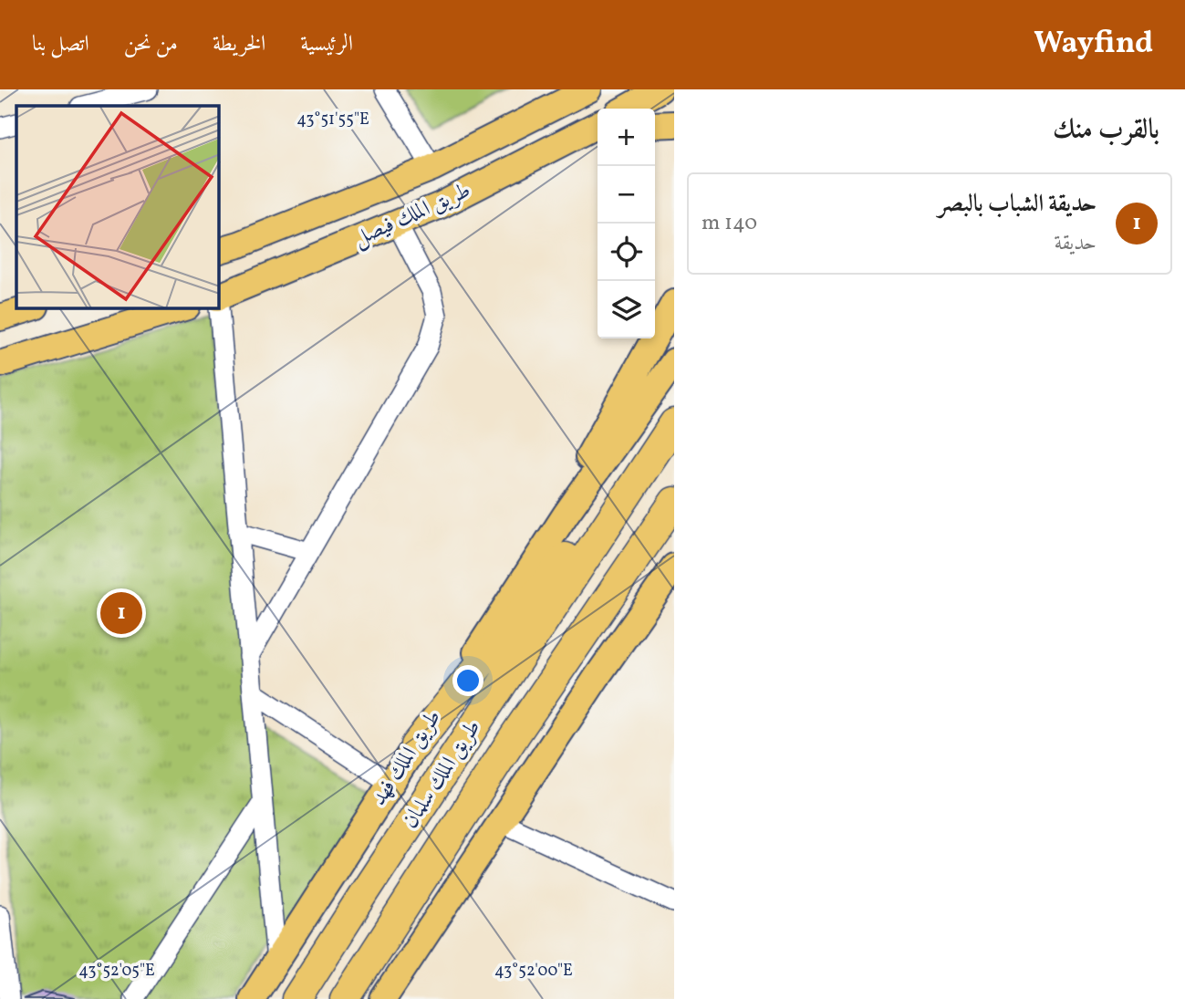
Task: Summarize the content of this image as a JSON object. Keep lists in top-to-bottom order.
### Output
{
  "streets": {
    "highway": ["طريق الملك سلمان"],
    "main road": ["طريق الملك فيصل", "طريق الملك فهد"]
  },
  "page": {
    "header": "Wayfind",
    "nav": [
      "الرئيسية",
      "الخريطة",
      "من نحن",
      "اتصل بنا"
    ],
    "heading": "بالقرب منك",
    "map_buttons": ["+", "−"],
    "list": [
      {
        "mark": "1",
        "name": "حديقة الشباب بالبصر",
        "note": "حديقة",
        "value": "140 m"
      }
    ],
    "pins": "1"
  },
  "coordinates": ["43°51'55\"E", "43°52'05\"E", "43°52'00\"E"]
}
